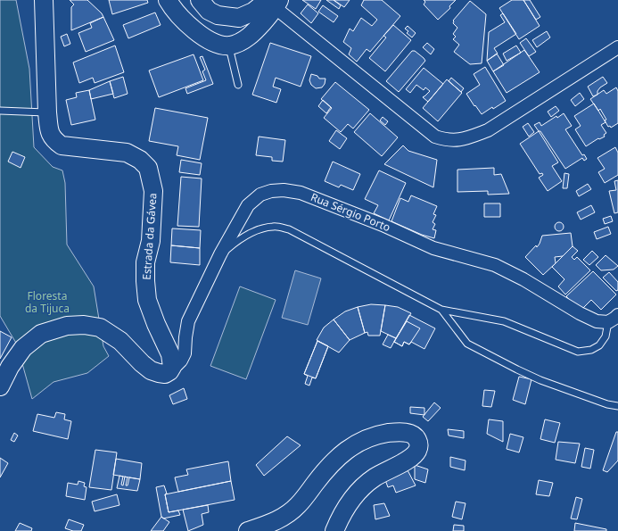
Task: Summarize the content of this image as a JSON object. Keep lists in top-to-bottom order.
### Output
{
  "streets": {
    "street": ["Rua Sérgio Porto", "Estrada da Gávea"]
  },
  "crossings": [
    ["Rua Sérgio Porto", "Estrada da Gávea"]
  ],
  "parks": ["Floresta da Tijuca"]
}
